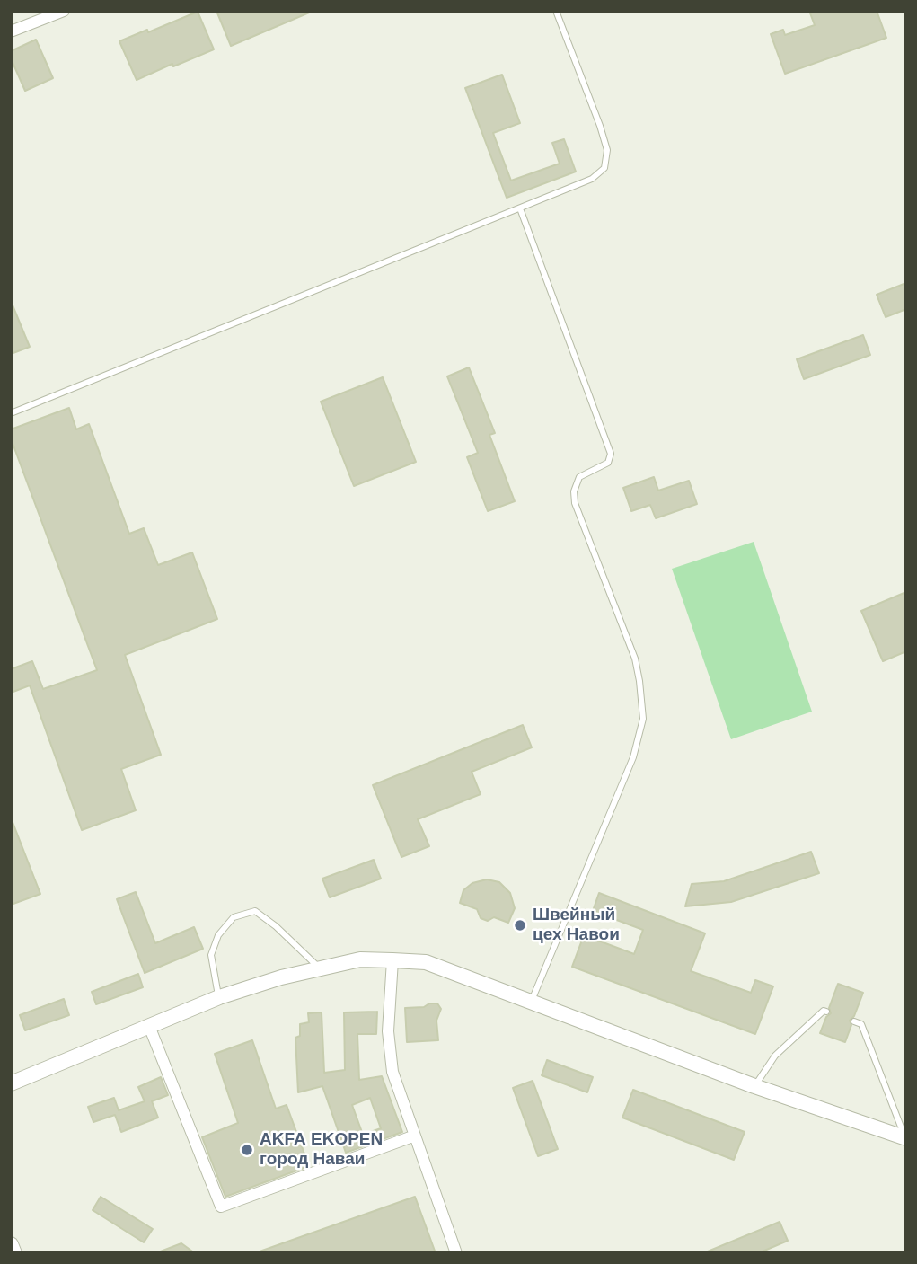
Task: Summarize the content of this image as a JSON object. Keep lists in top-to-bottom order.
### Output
{
  "places": ["Швейный цех Навои", "AKFA EKOPEN город Наваи"]
}
